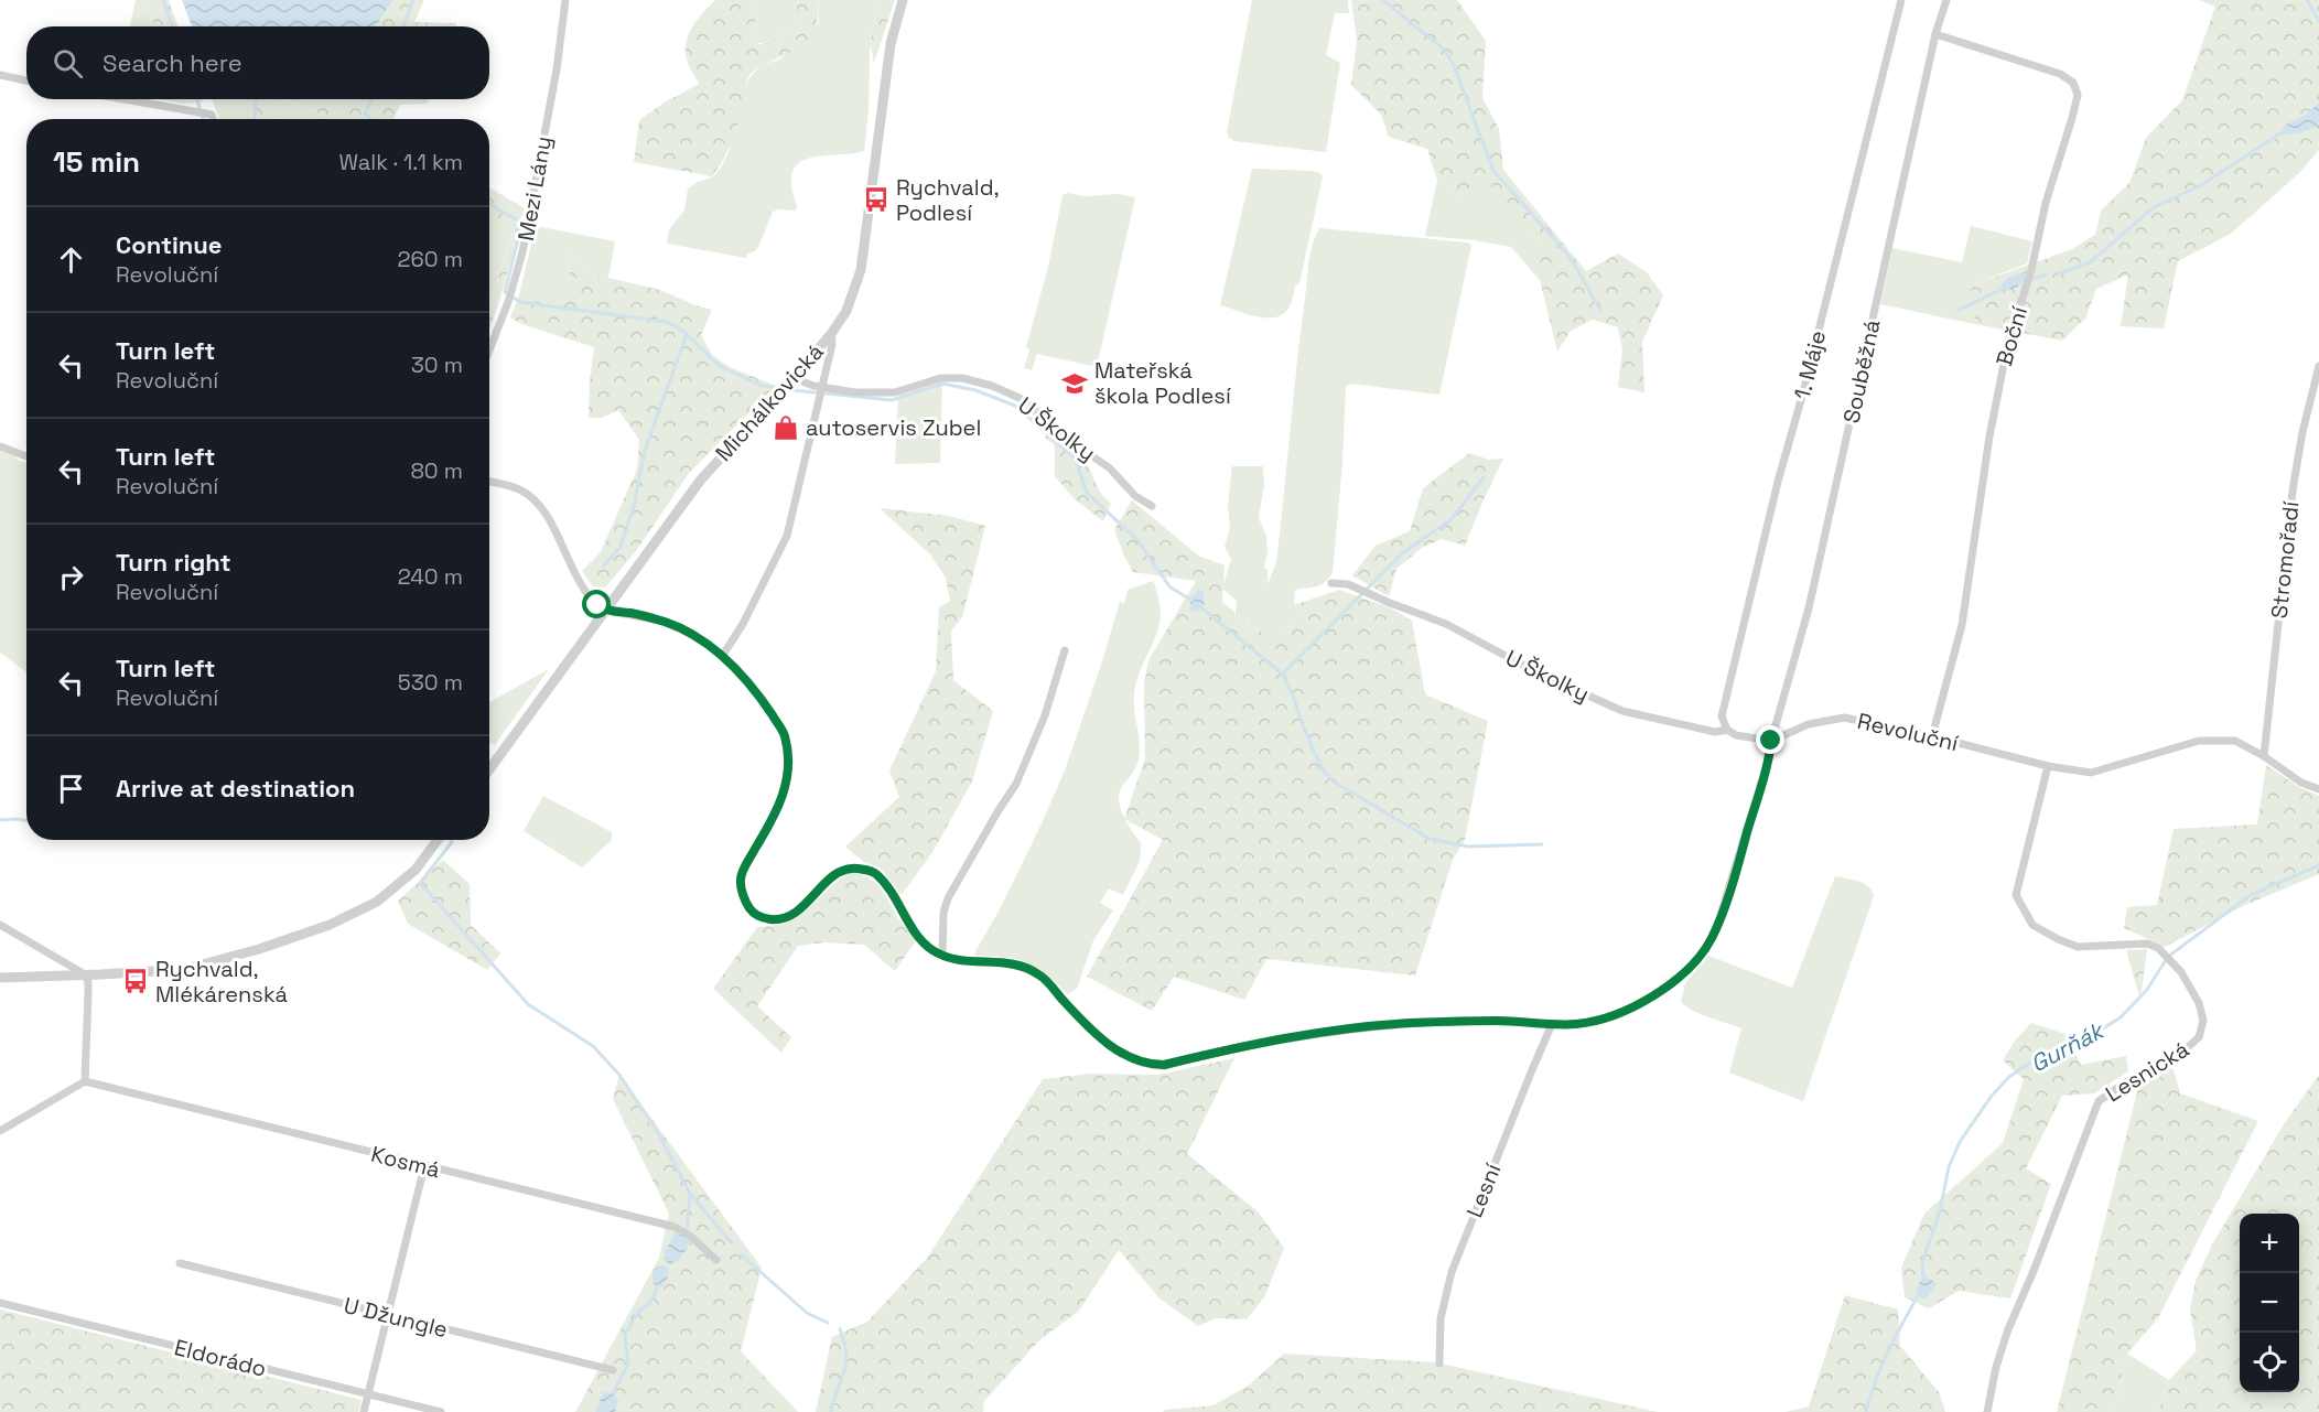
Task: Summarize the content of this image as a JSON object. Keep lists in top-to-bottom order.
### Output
{
  "streets": {
    "street": [
      "Mezi Lány",
      "Boční",
      "1. Máje",
      "Souběžná",
      "Michálkovická",
      "U Školky",
      "Stromořadí",
      "Revoluční",
      "Lesnická",
      "Kosmá",
      "Lesní",
      "U Džungle",
      "Eldorádo"
    ]
  },
  "crossings": [
    ["Boční", "Souběžná"],
    ["Boční", "Revoluční"],
    ["1. Máje", "U Školky"],
    ["Souběžná", "U Školky"],
    ["Souběžná", "Revoluční"],
    ["Michálkovická", "U Školky"],
    ["U Školky", "Revoluční"],
    ["Stromořadí", "Revoluční"],
    ["Revoluční", "Lesnická"]
  ],
  "water": ["Gurňák"],
  "places": {
    "bus stop": ["Rychvald, Podlesí", "Rychvald, Mlékárenská"],
    "school or university": ["Mateřská škola Podlesí"],
    "shop": ["autoservis Zubel"]
  },
  "page": {
    "search": "Search here",
    "heading": ["15 min", "Walk · 1.1 km"],
    "list": [
      ["Continue", "Revoluční", "260 m"],
      ["Turn left", "Revoluční", "30 m"],
      ["Turn left", "Revoluční", "80 m"],
      ["Turn right", "Revoluční", "240 m"],
      ["Turn left", "Revoluční", "530 m"],
      "Arrive at destination"
    ],
    "map_buttons": ["+", "−"]
  }
}
